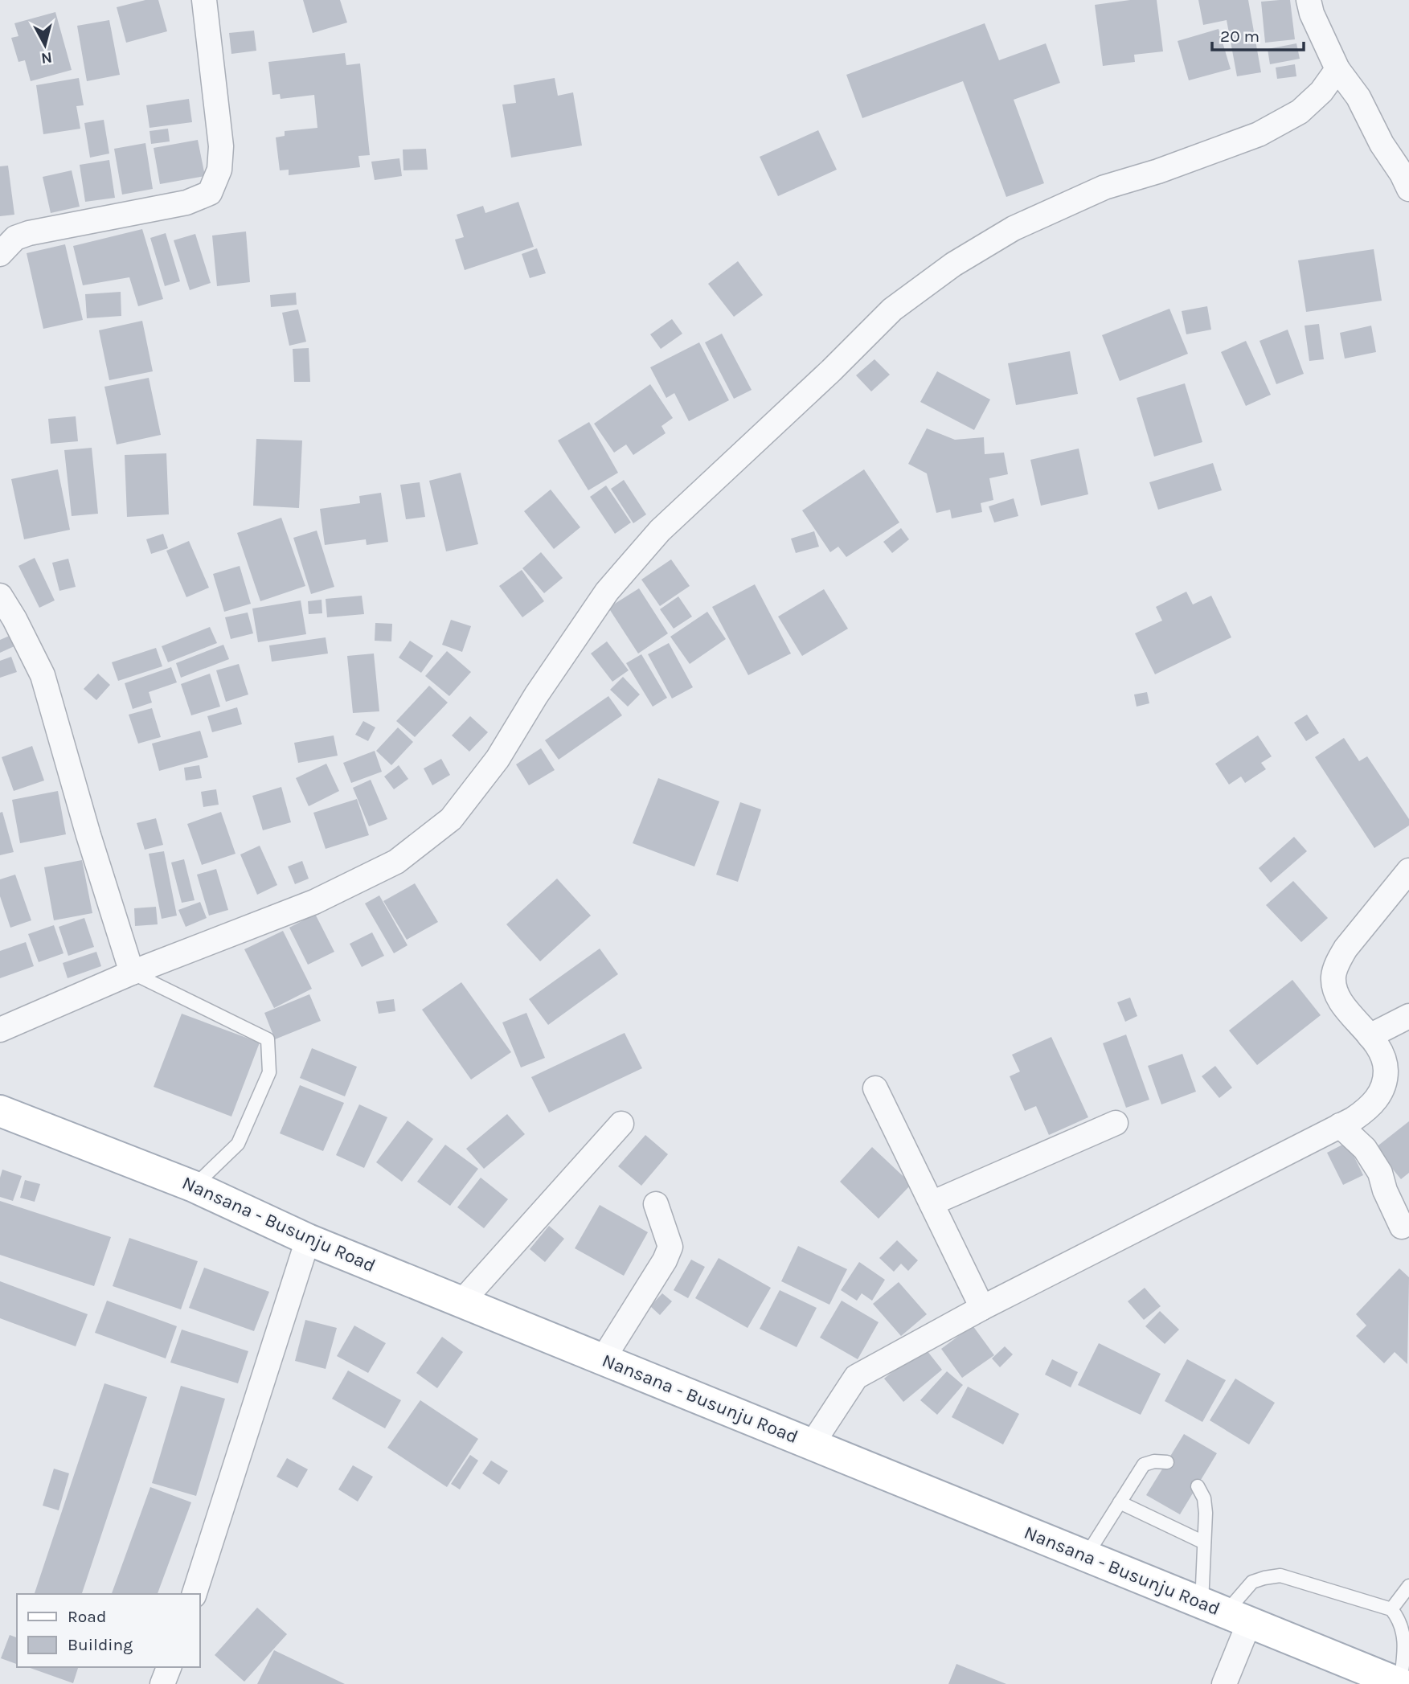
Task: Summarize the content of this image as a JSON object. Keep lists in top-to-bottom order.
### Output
{
  "streets": {
    "main road": ["Nansana - Busunju Road"]
  },
  "legend": ["Road", "Building"],
  "scale_bar": "20 m",
  "north": "bottom"
}
